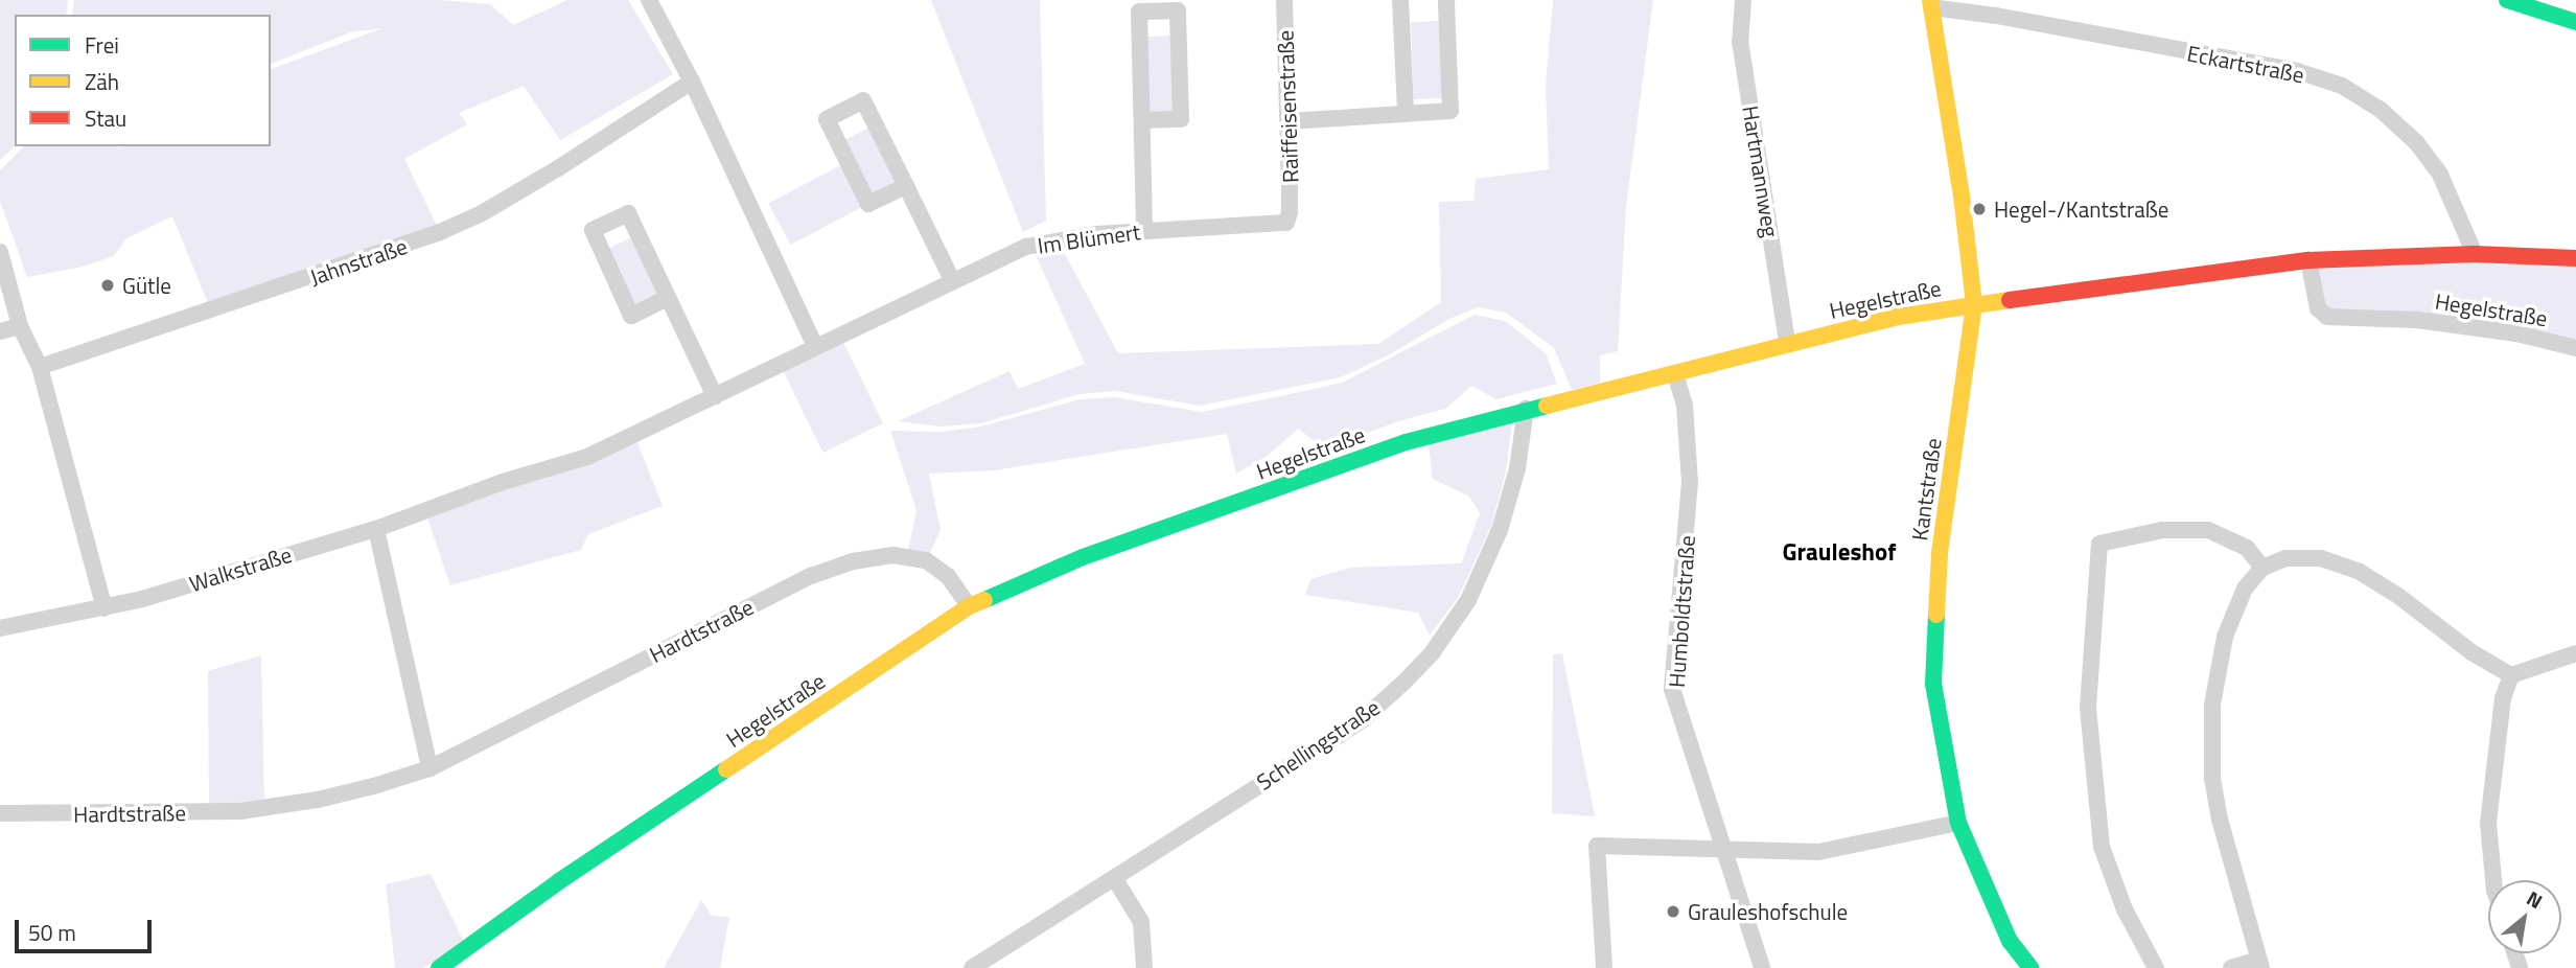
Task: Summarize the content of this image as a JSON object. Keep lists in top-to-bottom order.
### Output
{
  "streets": {
    "street": [
      "Eckartstraße",
      "Raiffeisenstraße",
      "Hartmannweg",
      "Im Blümert",
      "Jahnstraße",
      "Hegelstraße",
      "Kantstraße",
      "Walkstraße",
      "Humboldtstraße",
      "Hardtstraße",
      "Schellingstraße"
    ]
  },
  "crossings": [
    ["Eckartstraße", "Hegelstraße"],
    ["Eckartstraße", "Kantstraße"],
    ["Raiffeisenstraße", "Im Blümert"],
    ["Hartmannweg", "Hegelstraße"],
    ["Im Blümert", "Walkstraße"],
    ["Hegelstraße", "Kantstraße"],
    ["Hegelstraße", "Humboldtstraße"],
    ["Hegelstraße", "Hardtstraße"],
    ["Hegelstraße", "Schellingstraße"]
  ],
  "districts": ["Grauleshof"],
  "places": ["Hegel-/Kantstraße", "Gütle", "Grauleshofschule"],
  "legend": ["Frei", "Zäh", "Stau"],
  "scale_bar": "50 m",
  "north": "top right"
}
